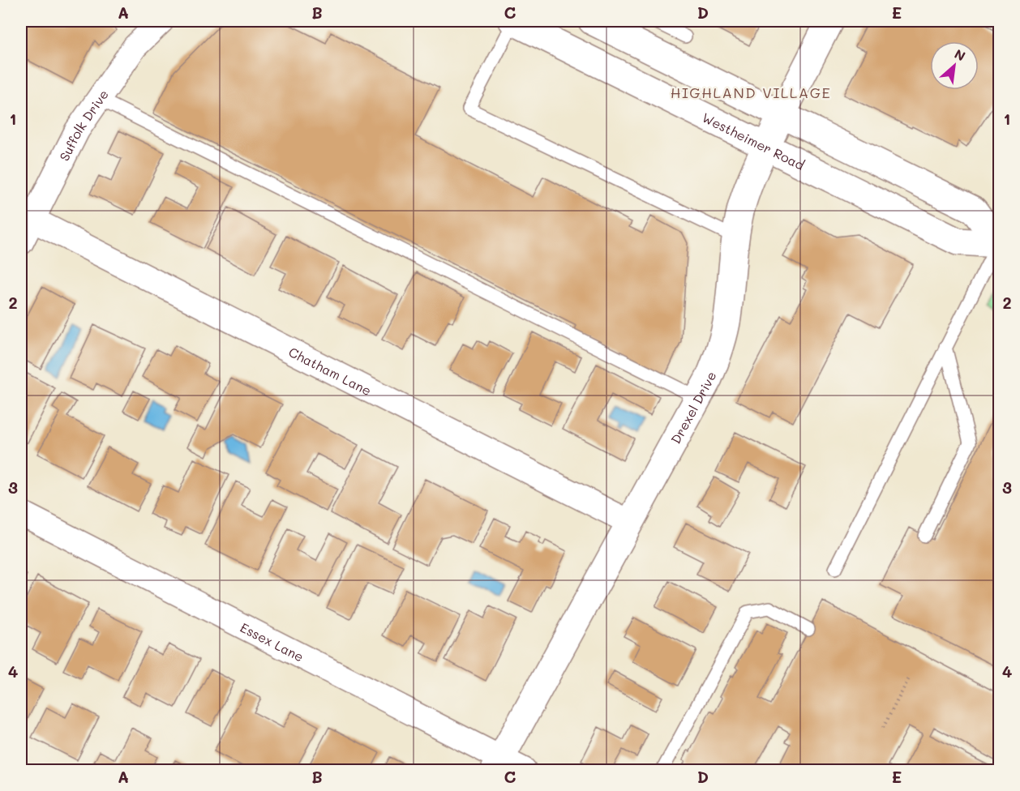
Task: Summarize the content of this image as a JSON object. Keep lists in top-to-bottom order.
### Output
{
  "streets": {
    "main road": ["Westheimer Road", "Drexel Drive"],
    "street": ["Suffolk Drive", "Chatham Lane", "Essex Lane"]
  },
  "crossings": [
    ["Suffolk Drive", "Chatham Lane"],
    ["Westheimer Road", "Drexel Drive"],
    ["Chatham Lane", "Drexel Drive"],
    ["Drexel Drive", "Essex Lane"]
  ],
  "districts": ["HIGHLAND VILLAGE"],
  "north": "top right",
  "grid": {
    "columns": [
      "A",
      "B",
      "C",
      "D",
      "E"
    ],
    "rows": [
      "1",
      "2",
      "3",
      "4"
    ]
  }
}
